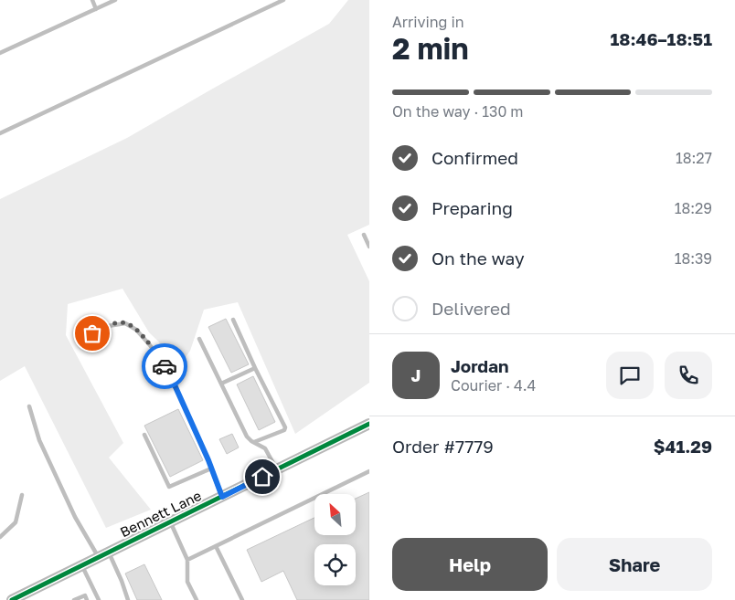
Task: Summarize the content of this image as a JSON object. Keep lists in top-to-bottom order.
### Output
{
  "streets": {
    "street": ["Bennett Lane"]
  },
  "north": "top left",
  "page": {
    "heading": ["2 min", "Arriving in", "18:46–18:51"],
    "panel": [
      "Jordan",
      "Courier · 4.4",
      "Order #7779",
      "$41.29"
    ],
    "bar": "On the way · 130 m",
    "list": [
      ["Confirmed", "18:27"],
      ["Preparing", "18:29"],
      ["On the way", "18:39"],
      "Delivered"
    ],
    "round": "J",
    "buttons": ["Help", "Share"]
  }
}
